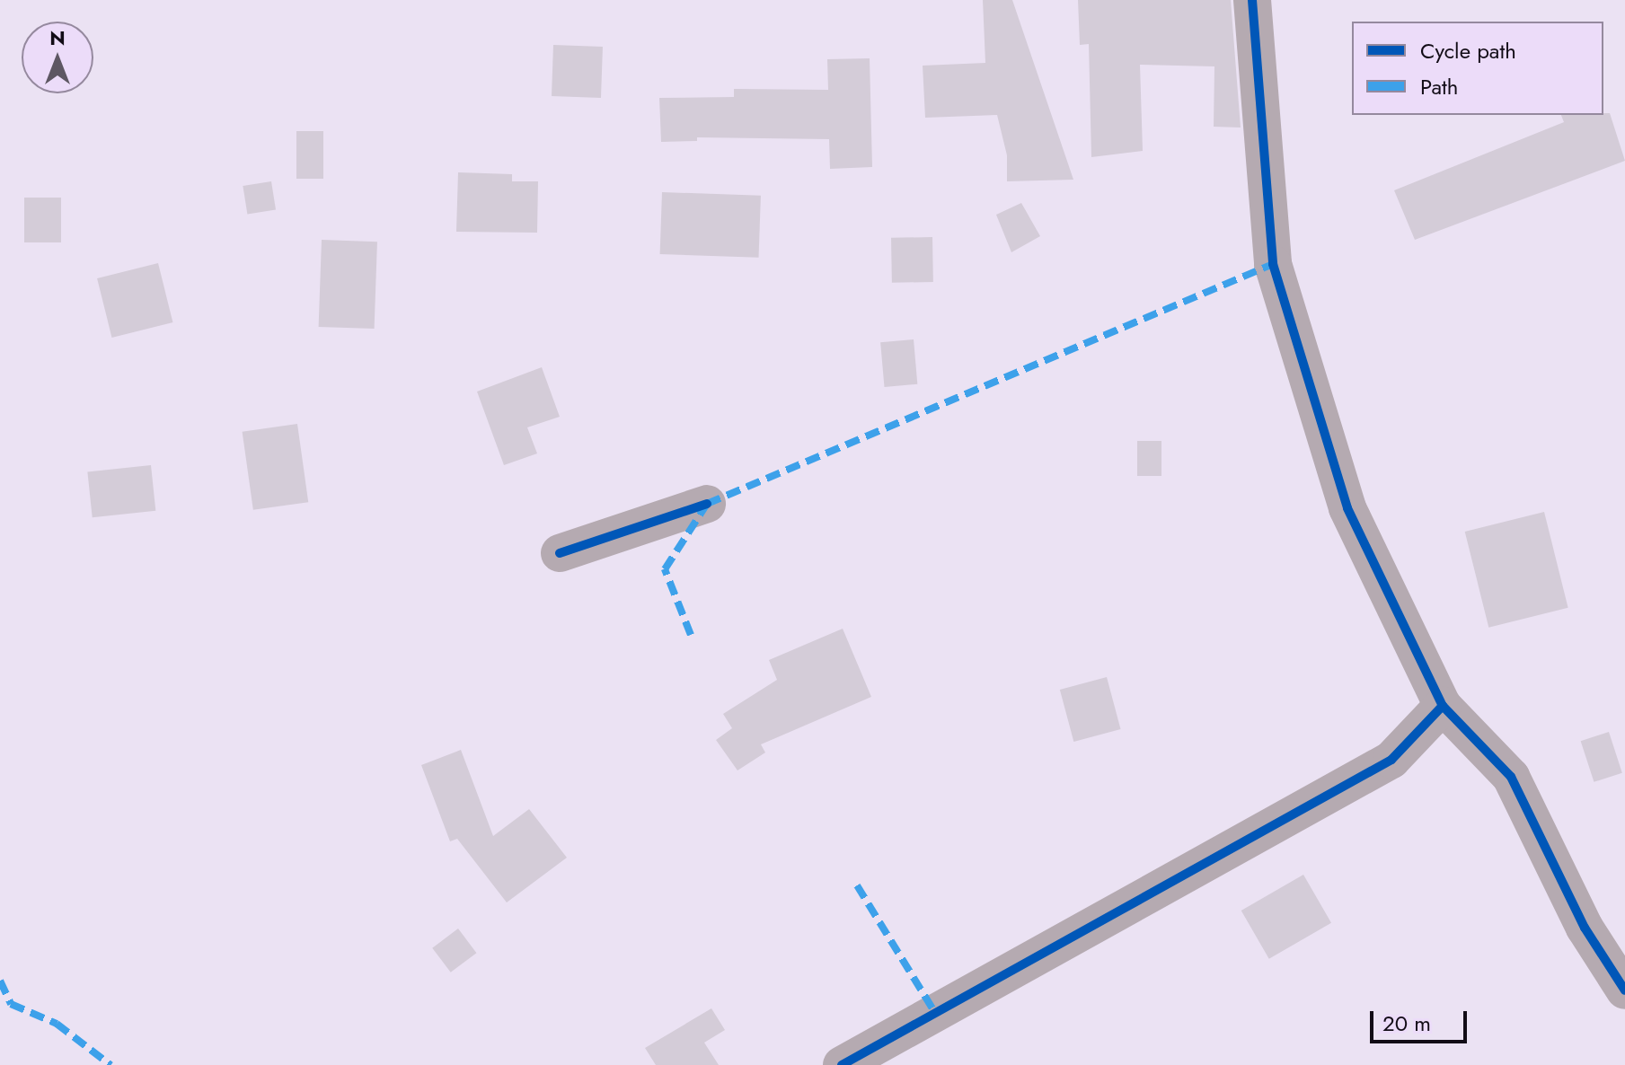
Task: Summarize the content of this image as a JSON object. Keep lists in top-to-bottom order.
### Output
{
  "legend": ["Cycle path", "Path"],
  "scale_bar": "20 m",
  "north": "top"
}
